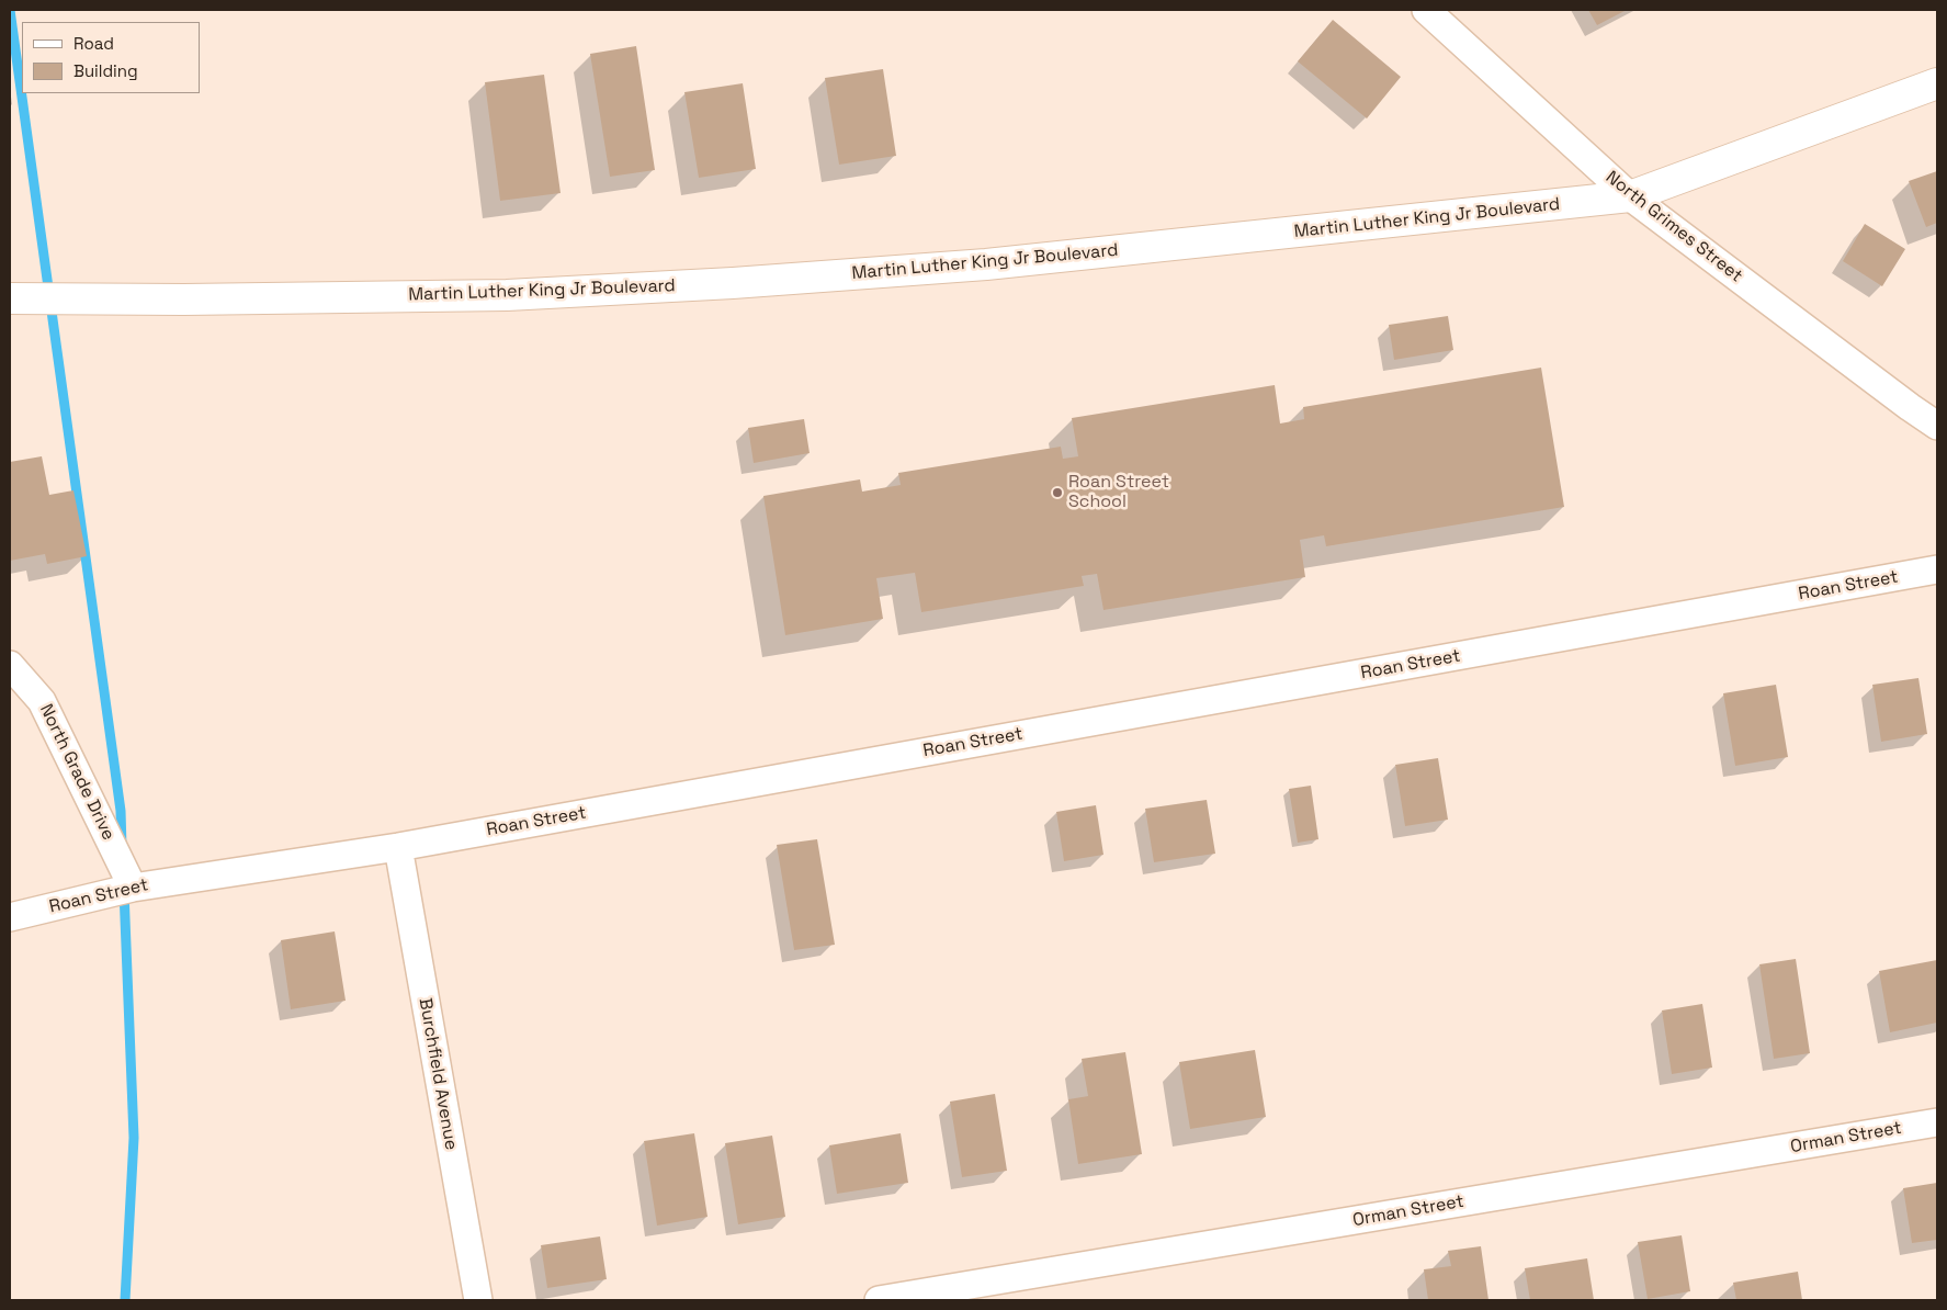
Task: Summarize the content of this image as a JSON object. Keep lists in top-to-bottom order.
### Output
{
  "streets": {
    "street": [
      "Martin Luther King Jr Boulevard",
      "North Grimes Street",
      "Roan Street",
      "North Grade Drive",
      "Burchfield Avenue",
      "Orman Street"
    ]
  },
  "crossings": [
    ["Martin Luther King Jr Boulevard", "North Grimes Street"],
    ["Roan Street", "North Grade Drive"],
    ["Roan Street", "Burchfield Avenue"]
  ],
  "places": ["Roan Street School"],
  "legend": ["Road", "Building"]
}
